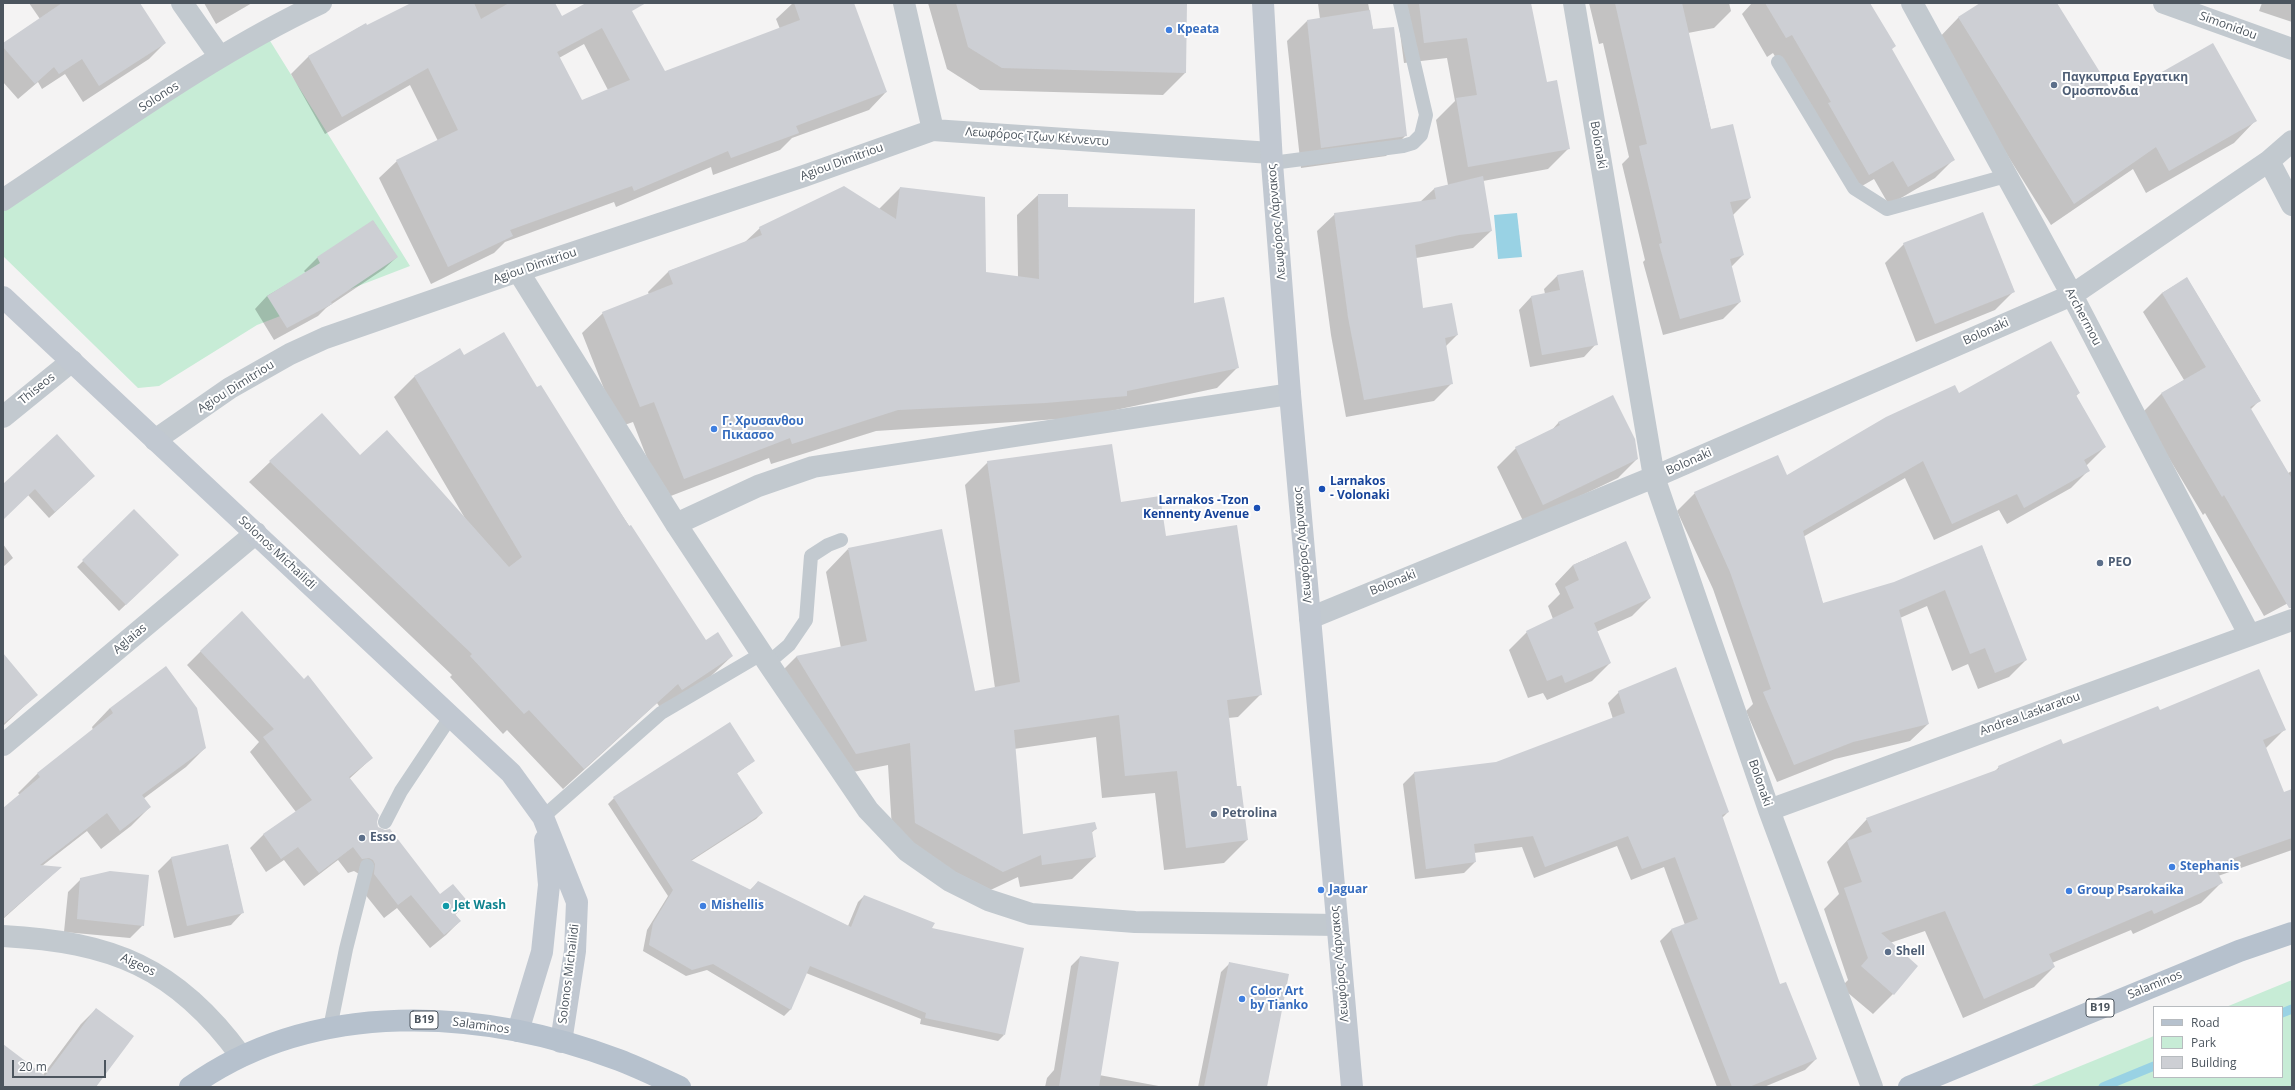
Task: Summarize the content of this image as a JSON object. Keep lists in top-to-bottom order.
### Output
{
  "streets": {
    "main road": [
      "Λεωφόρος Λάρνακος",
      "Solonos Michailidi",
      "Salaminos",
      "B19"
    ],
    "street": [
      "Simonidou",
      "Solonos",
      "Λεωφόρος Τζων Κέννεντυ",
      "Bolonaki",
      "Agiou Dimitriou",
      "Archermou",
      "Thiseos",
      "Aglaias",
      "Andrea Laskaratou",
      "Aigeos"
    ]
  },
  "crossings": [
    ["Λεωφόρος Τζων Κέννεντυ", "Agiou Dimitriou"],
    ["Λεωφόρος Τζων Κέννεντυ", "Λεωφόρος Λάρνακος"],
    ["Bolonaki", "Λεωφόρος Λάρνακος"],
    ["Bolonaki", "Archermou"],
    ["Bolonaki", "Andrea Laskaratou"],
    ["Agiou Dimitriou", "Solonos Michailidi"],
    ["Archermou", "Andrea Laskaratou"],
    ["Thiseos", "Solonos Michailidi"],
    ["Solonos Michailidi", "Aglaias"],
    ["Solonos Michailidi", "Salaminos"],
    ["Aigeos", "Salaminos"]
  ],
  "places": [
    "Kpeata",
    "Παγκυπρια Εργατικη Ομοσπονδια",
    "Γ. Χρυσανθου Πικασσο",
    "Larnakos - Volonaki",
    "Larnakos -Tzon Kennenty Avenue",
    "PEO",
    "Petrolina",
    "Esso",
    "Stephanis",
    "Jaguar",
    "Group Psarokaika",
    "Jet Wash",
    "Mishellis",
    "Shell",
    "Color Art by Tianko"
  ],
  "legend": ["Road", "Park", "Building"],
  "scale_bar": "20 m"
}
